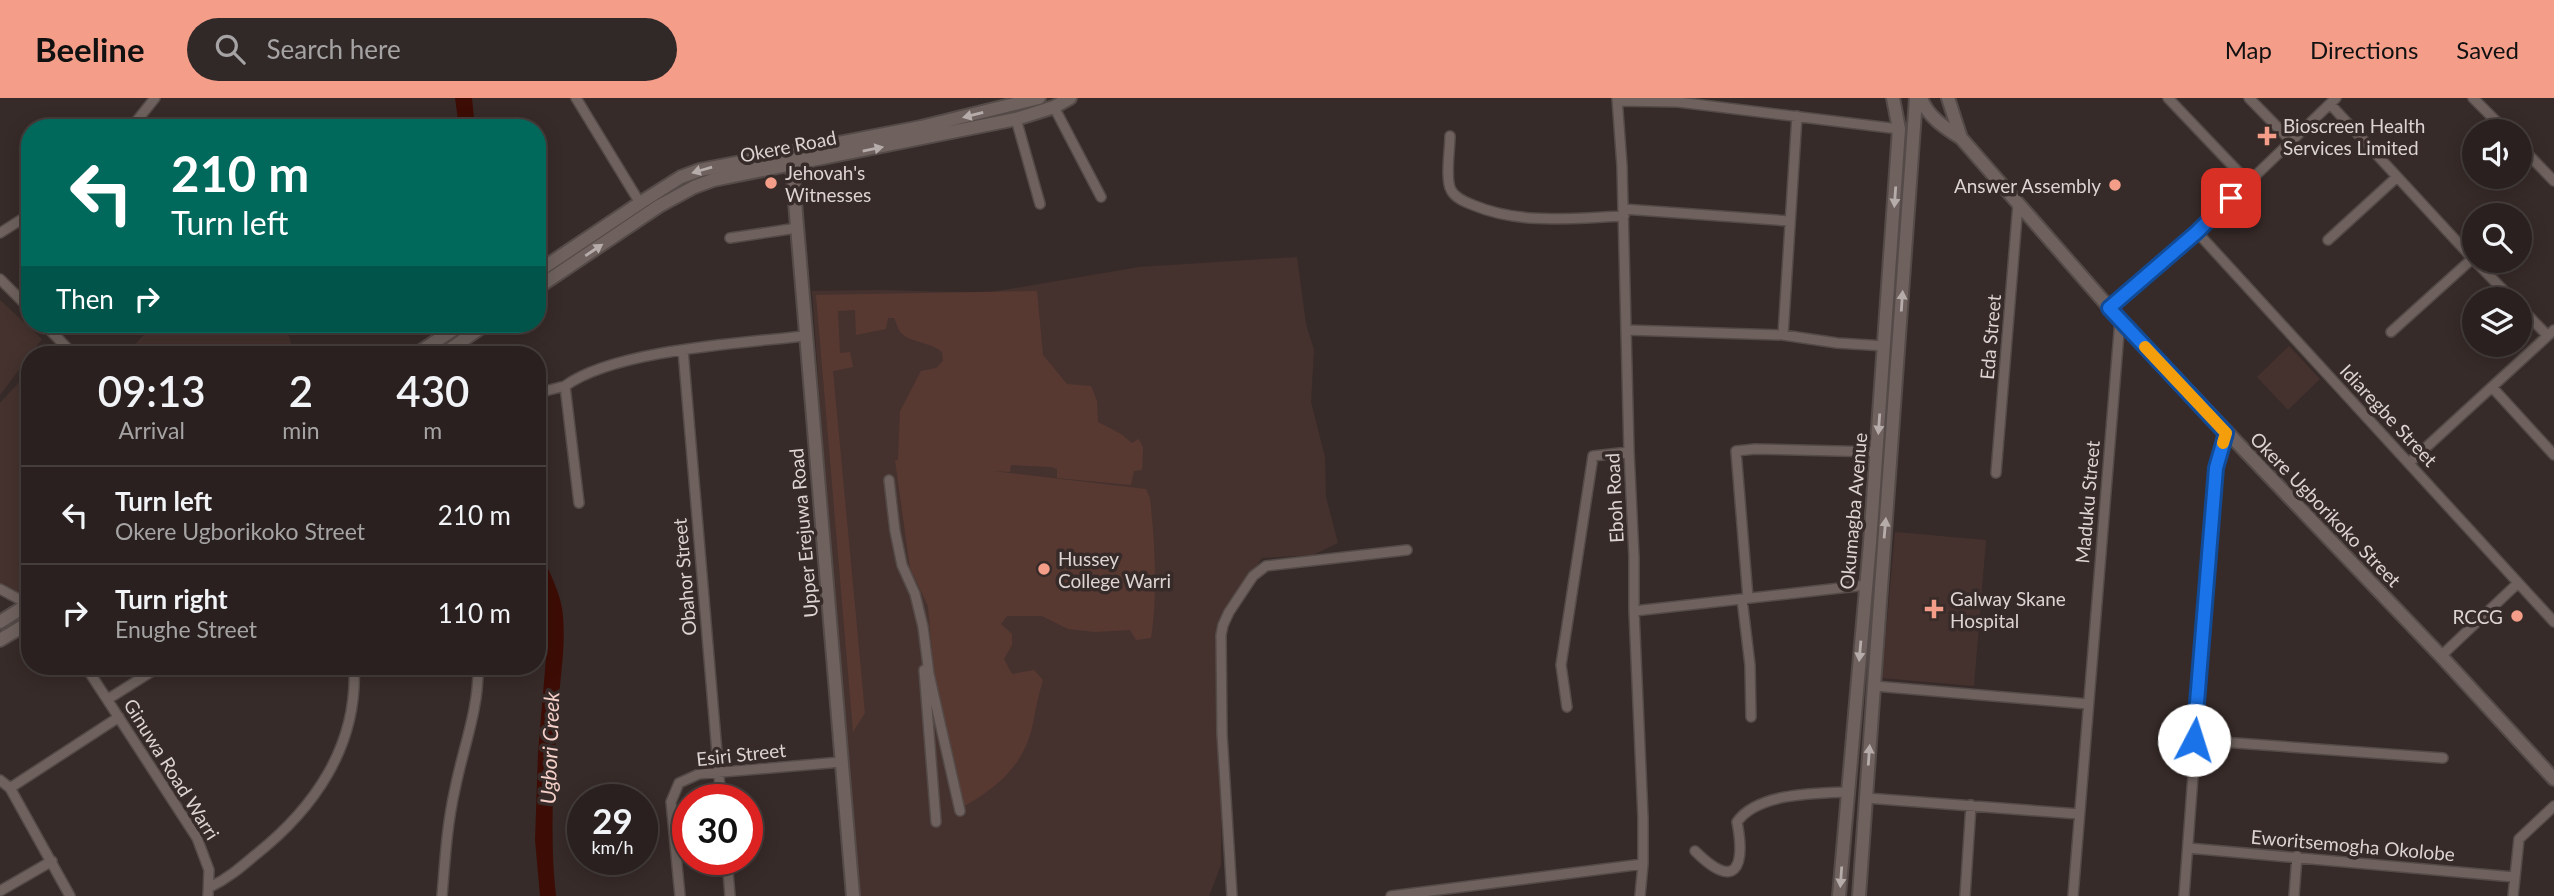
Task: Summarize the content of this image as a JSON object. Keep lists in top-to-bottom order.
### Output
{
  "streets": {
    "main road": [
      "Okere Road",
      "Okere Ugborikoko Street",
      "Okumagba Avenue",
      "Upper Erejuwa Road"
    ],
    "street": [
      "Eda Street",
      "Idiaregbe Street",
      "Eboh Road",
      "Maduku Street",
      "Obahor Street",
      "Esiri Street",
      "Ginuwa Road Warri",
      "Eworitsemogha Okolobe"
    ]
  },
  "crossings": [
    ["Okere Road", "Upper Erejuwa Road"],
    ["Eda Street", "Okere Ugborikoko Street"],
    ["Maduku Street", "Okere Ugborikoko Street"],
    ["Upper Erejuwa Road", "Esiri Street"],
    ["Obahor Street", "Esiri Street"]
  ],
  "water": ["Ugbori Creek"],
  "places": {
    "health": ["Bioscreen Health Services Limited", "Galway Skane Hospital"],
    "other": [
      "Jehovah's Witnesses",
      "Answer Assembly",
      "Hussey College Warri",
      "RCCG"
    ]
  },
  "page": {
    "header": "Beeline",
    "search": "Search here",
    "nav": ["Map", "Directions", "Saved"],
    "turn": ["210 m", "Turn left"],
    "then": "Then",
    "eta": [
      "09:13",
      "Arrival",
      "2",
      "min",
      "430",
      "m"
    ],
    "list": [
      {
        "name": "Turn left",
        "note": "Okere Ugborikoko Street",
        "value": "210 m"
      },
      {
        "name": "Turn right",
        "note": "Enughe Street",
        "value": "110 m"
      }
    ],
    "speed": "29 km/h",
    "limit": "30"
  }
}
